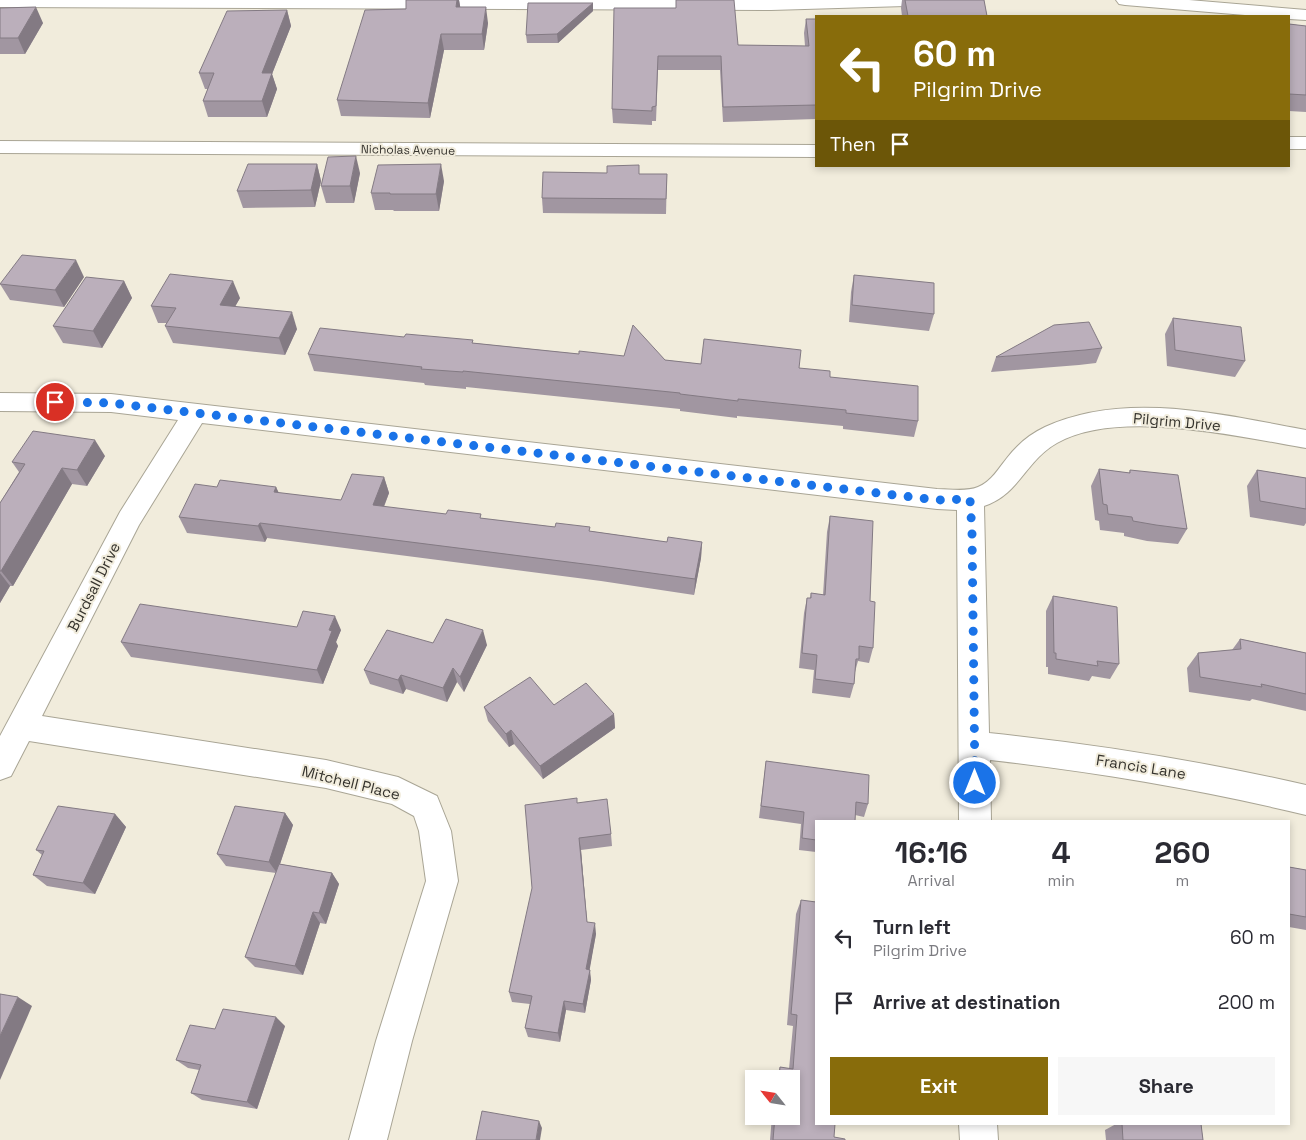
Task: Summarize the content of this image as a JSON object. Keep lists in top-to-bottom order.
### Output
{
  "streets": {
    "street": [
      "Nicholas Avenue",
      "Pilgrim Drive",
      "Burdsall Drive",
      "Francis Lane",
      "Mitchell Place"
    ]
  },
  "crossings": [
    ["Pilgrim Drive", "Burdsall Drive"],
    ["Burdsall Drive", "Mitchell Place"]
  ],
  "north": "top left",
  "page": {
    "turn": ["60 m", "Pilgrim Drive"],
    "then": "Then",
    "eta": [
      "16:16",
      "Arrival",
      "4",
      "min",
      "260",
      "m"
    ],
    "list": [
      {
        "name": "Turn left",
        "note": "Pilgrim Drive",
        "value": "60 m"
      },
      {
        "name": "Arrive at destination",
        "value": "200 m"
      }
    ],
    "buttons": ["Exit", "Share"]
  }
}
